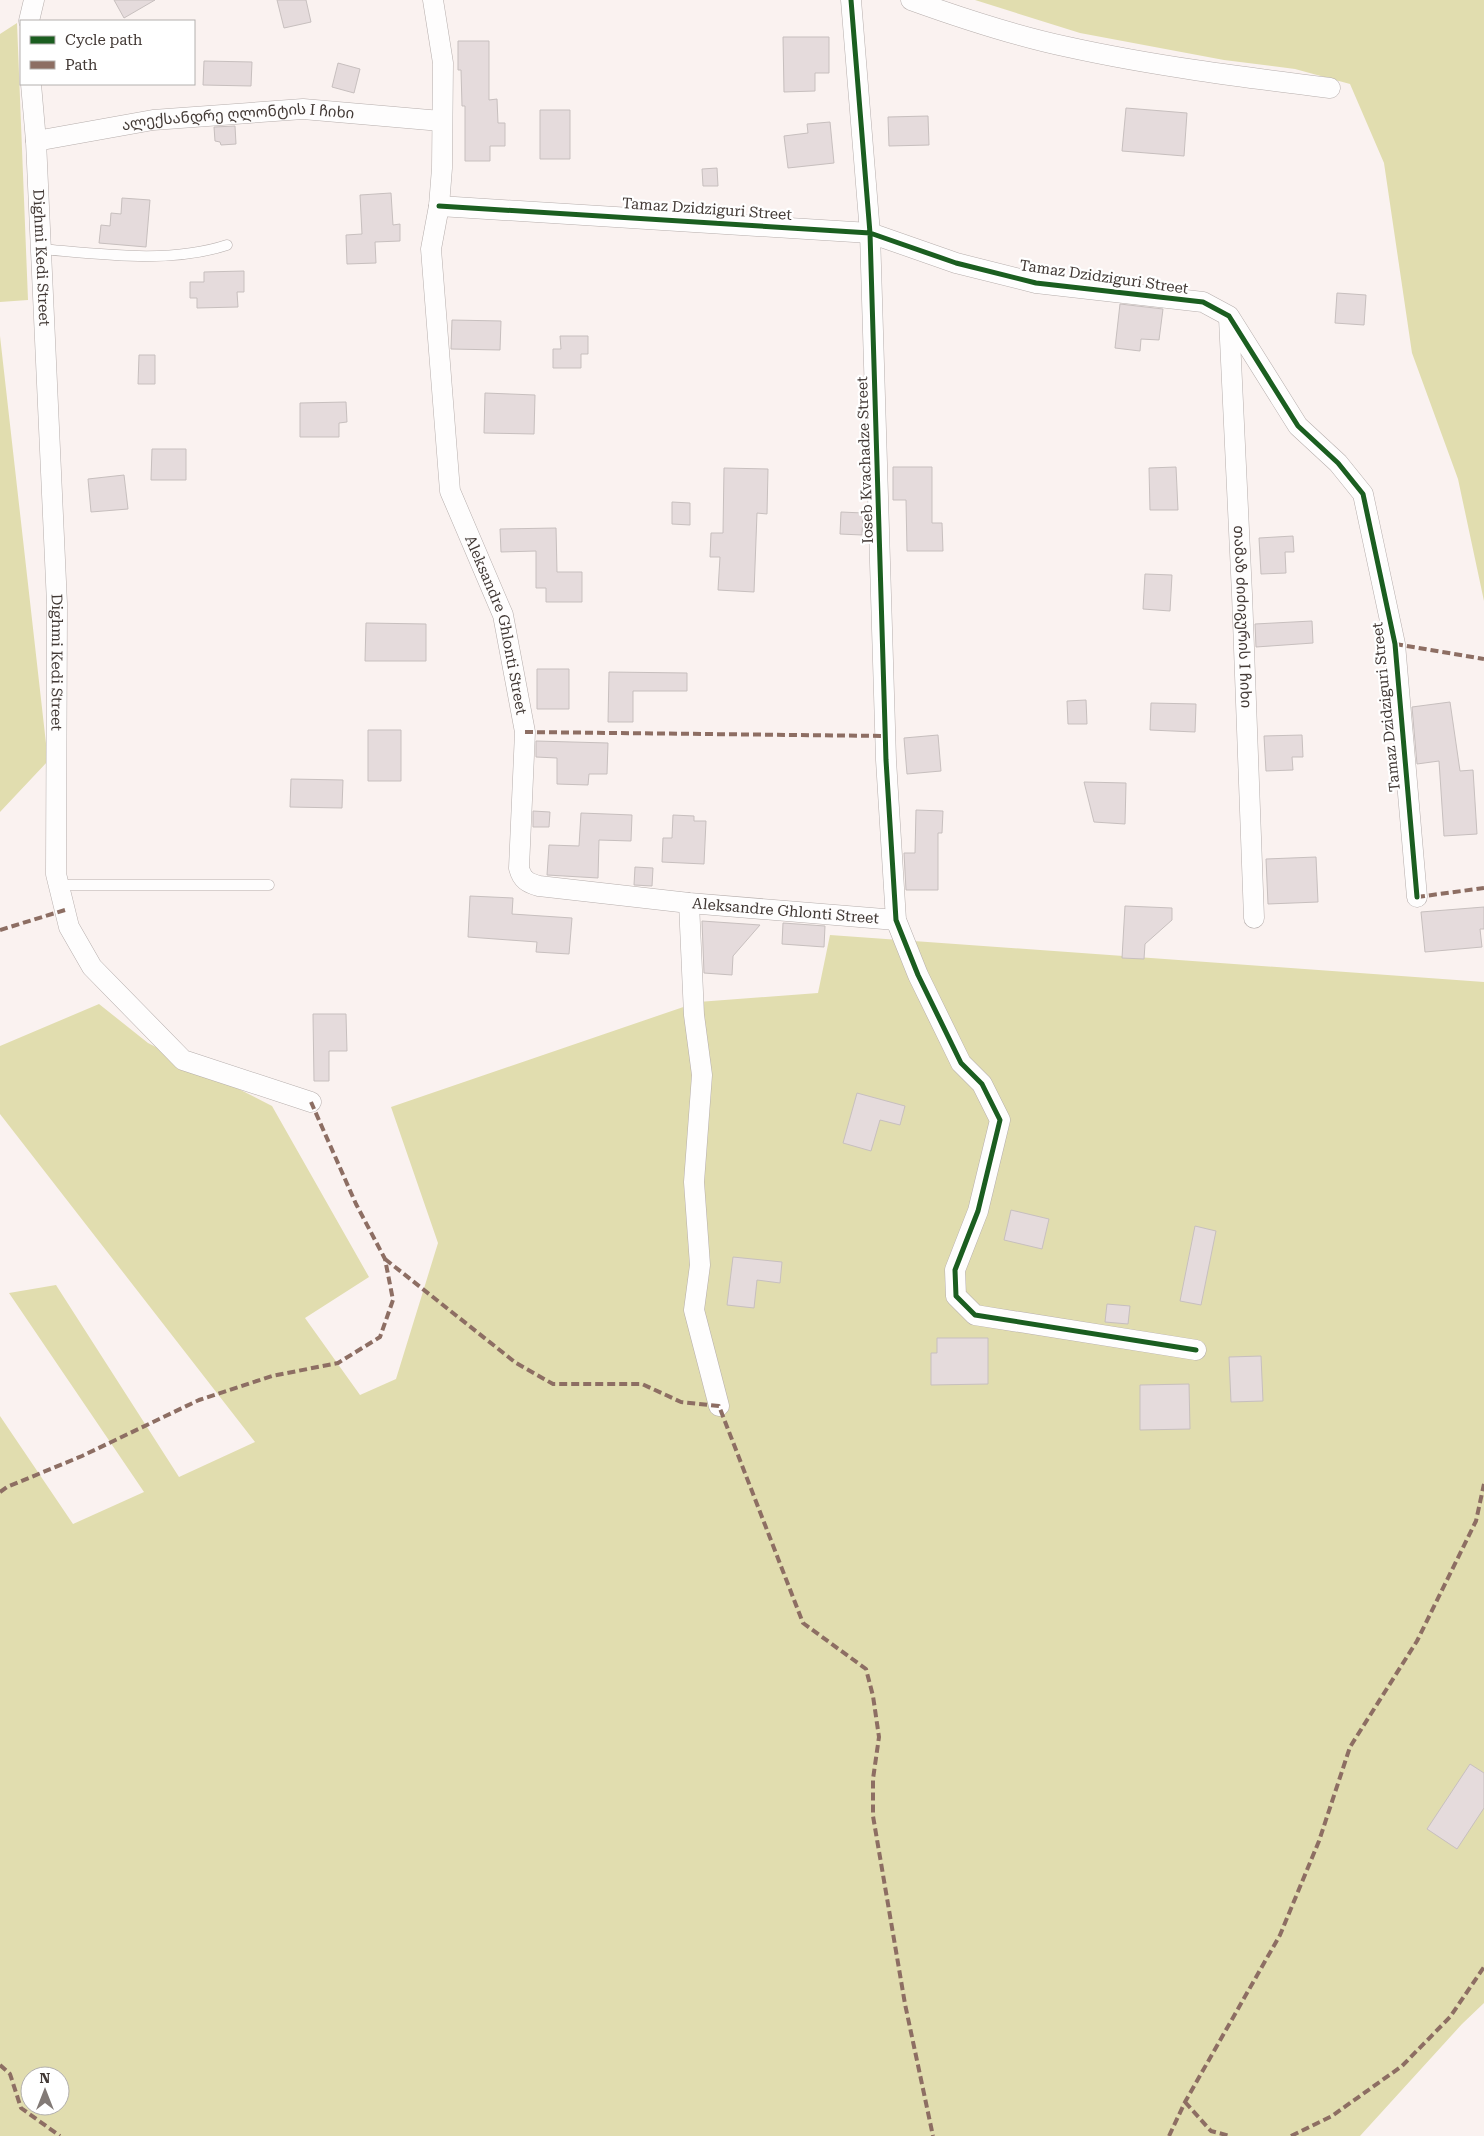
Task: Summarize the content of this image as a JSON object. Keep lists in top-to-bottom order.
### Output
{
  "streets": {
    "street": [
      "ალექსანდრე ღლონტის I ჩიხი",
      "Tamaz Dzidziguri Street",
      "Dighmi Kedi Street",
      "Ioseb Kvachadze Street",
      "თამაზ ძიძიგურის I ჩიხი",
      "Aleksandre Ghlonti Street"
    ]
  },
  "crossings": [
    ["ალექსანდრე ღლონტის I ჩიხი", "Dighmi Kedi Street"],
    ["ალექსანდრე ღლონტის I ჩიხი", "Aleksandre Ghlonti Street"],
    ["Tamaz Dzidziguri Street", "Ioseb Kvachadze Street"],
    ["Tamaz Dzidziguri Street", "თამაზ ძიძიგურის I ჩიხი"],
    ["Tamaz Dzidziguri Street", "Aleksandre Ghlonti Street"],
    ["Ioseb Kvachadze Street", "Aleksandre Ghlonti Street"]
  ],
  "legend": ["Cycle path", "Path"],
  "north": "top"
}
